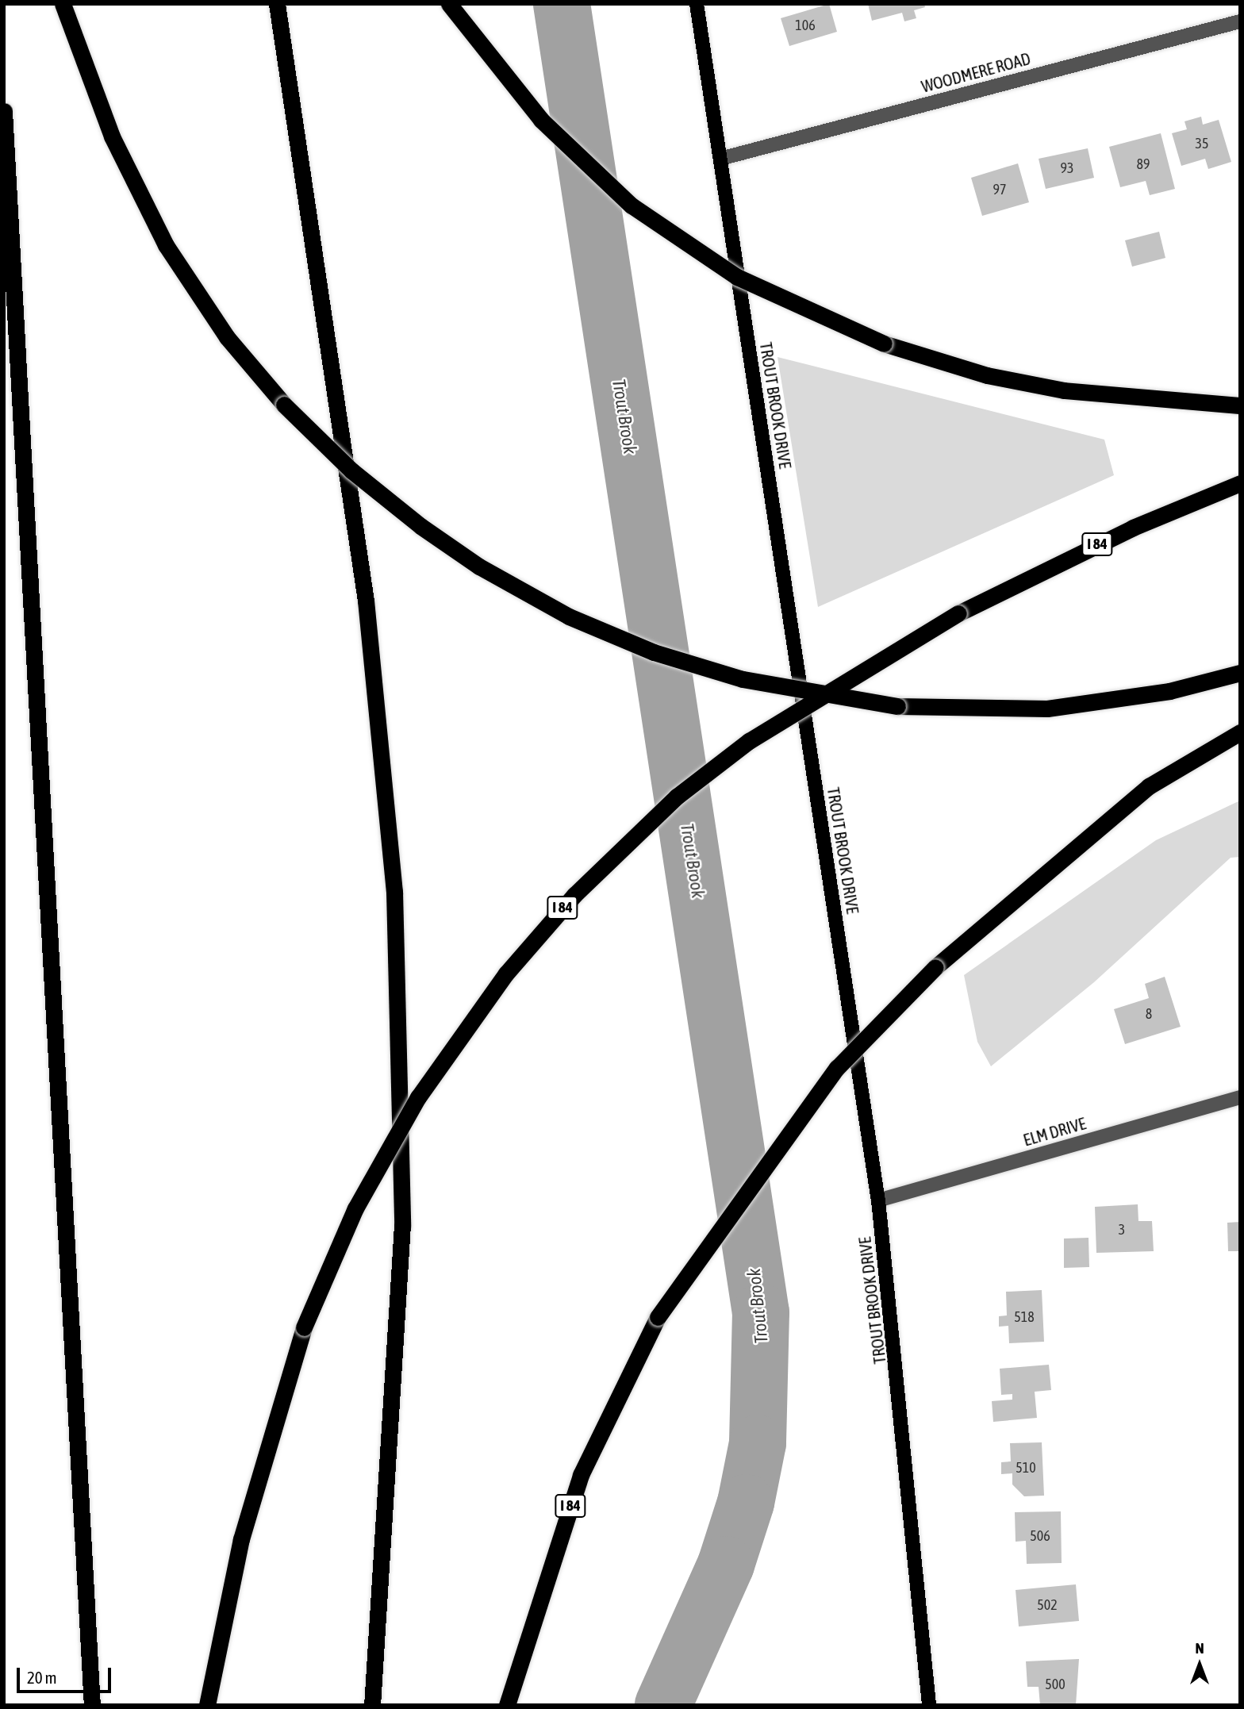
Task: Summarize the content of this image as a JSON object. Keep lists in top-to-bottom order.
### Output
{
  "streets": {
    "highway": ["I 84"],
    "main road": ["TROUT BROOK DRIVE"],
    "street": ["WOODMERE ROAD", "ELM DRIVE"]
  },
  "crossings": [
    ["WOODMERE ROAD", "TROUT BROOK DRIVE"],
    ["TROUT BROOK DRIVE", "ELM DRIVE"]
  ],
  "water": ["Trout Brook"],
  "house_numbers": [
    "106",
    "35",
    "89",
    "93",
    "97",
    "8",
    "3",
    "518",
    "510",
    "506",
    "502",
    "500"
  ],
  "scale_bar": "20 m",
  "north": "top"
}
